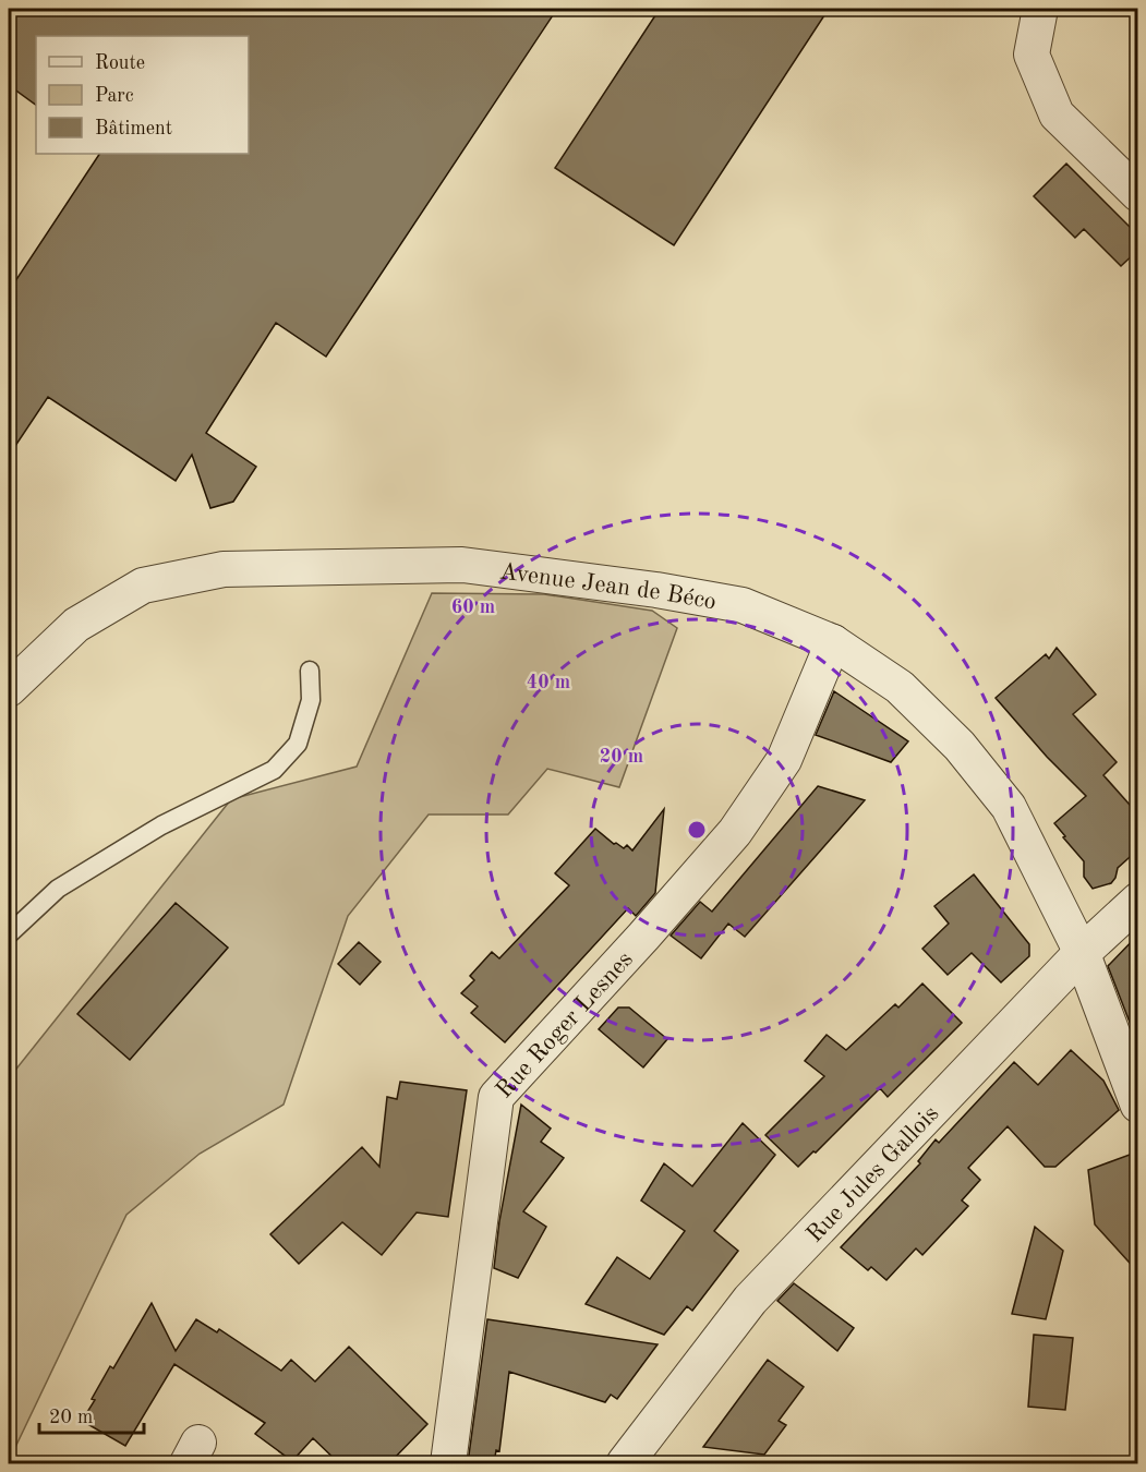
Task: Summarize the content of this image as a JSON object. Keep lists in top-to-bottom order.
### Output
{
  "streets": {
    "street": ["Avenue Jean de Béco", "Rue Roger Lesnes", "Rue Jules Gallois"]
  },
  "crossings": [
    ["Avenue Jean de Béco", "Rue Roger Lesnes"],
    ["Avenue Jean de Béco", "Rue Jules Gallois"]
  ],
  "legend": ["Route", "Parc", "Bâtiment"],
  "scale_bar": "20 m",
  "rings": ["60 m", "40 m", "20 m"]
}
